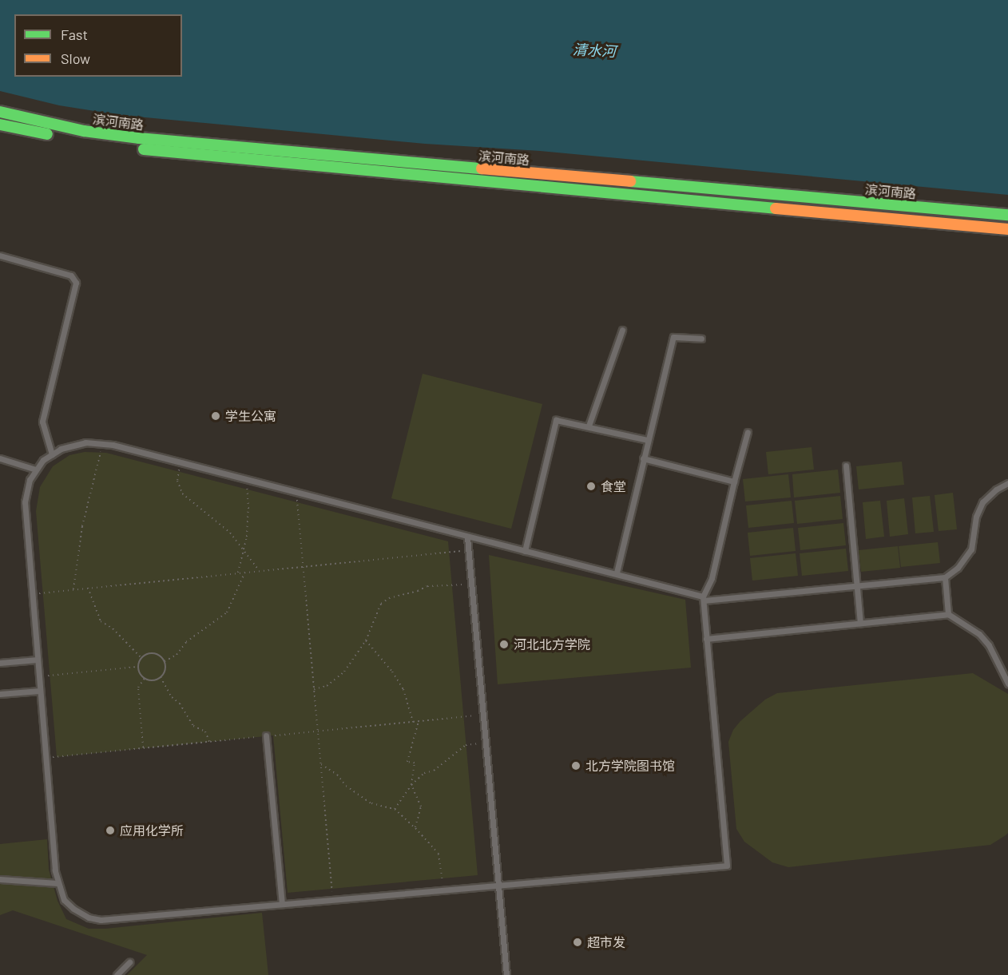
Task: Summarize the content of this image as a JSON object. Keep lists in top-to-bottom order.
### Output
{
  "streets": {
    "main road": ["滨河南路"]
  },
  "water": ["清水河"],
  "places": [
    "学生公寓",
    "食堂",
    "河北北方学院",
    "北方学院图书馆",
    "应用化学所",
    "超市发"
  ],
  "legend": ["Fast", "Slow"]
}
